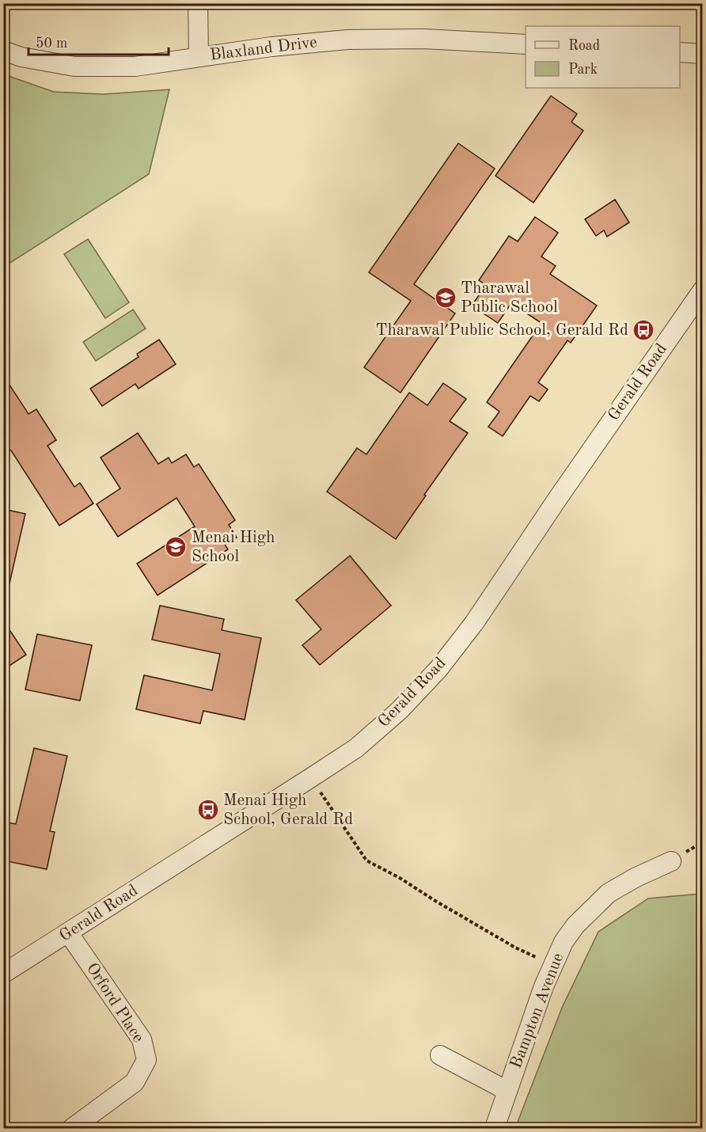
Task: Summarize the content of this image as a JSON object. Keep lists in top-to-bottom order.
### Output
{
  "streets": {
    "street": [
      "Blaxland Drive",
      "Gerald Road",
      "Orford Place",
      "Bampton Avenue"
    ]
  },
  "crossings": [
    ["Gerald Road", "Orford Place"]
  ],
  "places": {
    "school or university": ["Tharawal Public School", "Menai High School"],
    "bus stop": ["Tharawal Public School, Gerald Rd", "Menai High School, Gerald Rd"]
  },
  "legend": ["Road", "Park"],
  "scale_bar": "50 m"
}
